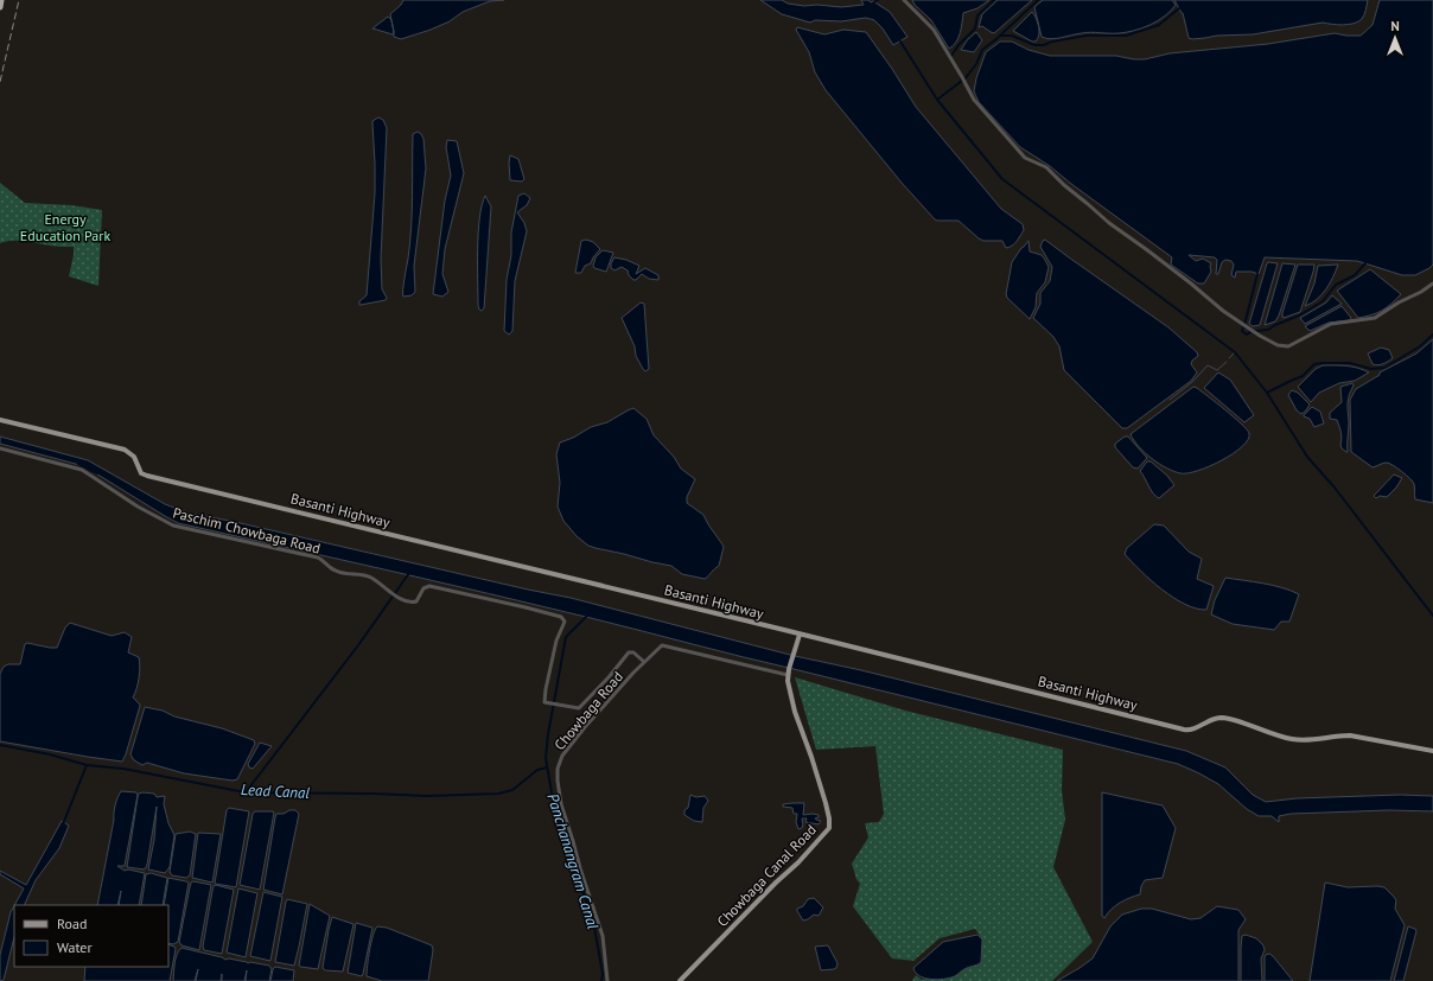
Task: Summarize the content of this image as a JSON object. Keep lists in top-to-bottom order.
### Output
{
  "streets": {
    "main road": ["Basanti Highway", "Chowbaga Canal Road"],
    "street": ["Paschim Chowbaga Road", "Chowbaga Road"]
  },
  "crossings": [
    ["Paschim Chowbaga Road", "Chowbaga Road"],
    ["Chowbaga Road", "Chowbaga Canal Road"]
  ],
  "water": ["Lead Canal", "Panchanangram Canal"],
  "parks": ["Energy Education Park"],
  "legend": ["Road", "Water"],
  "north": "top"
}
